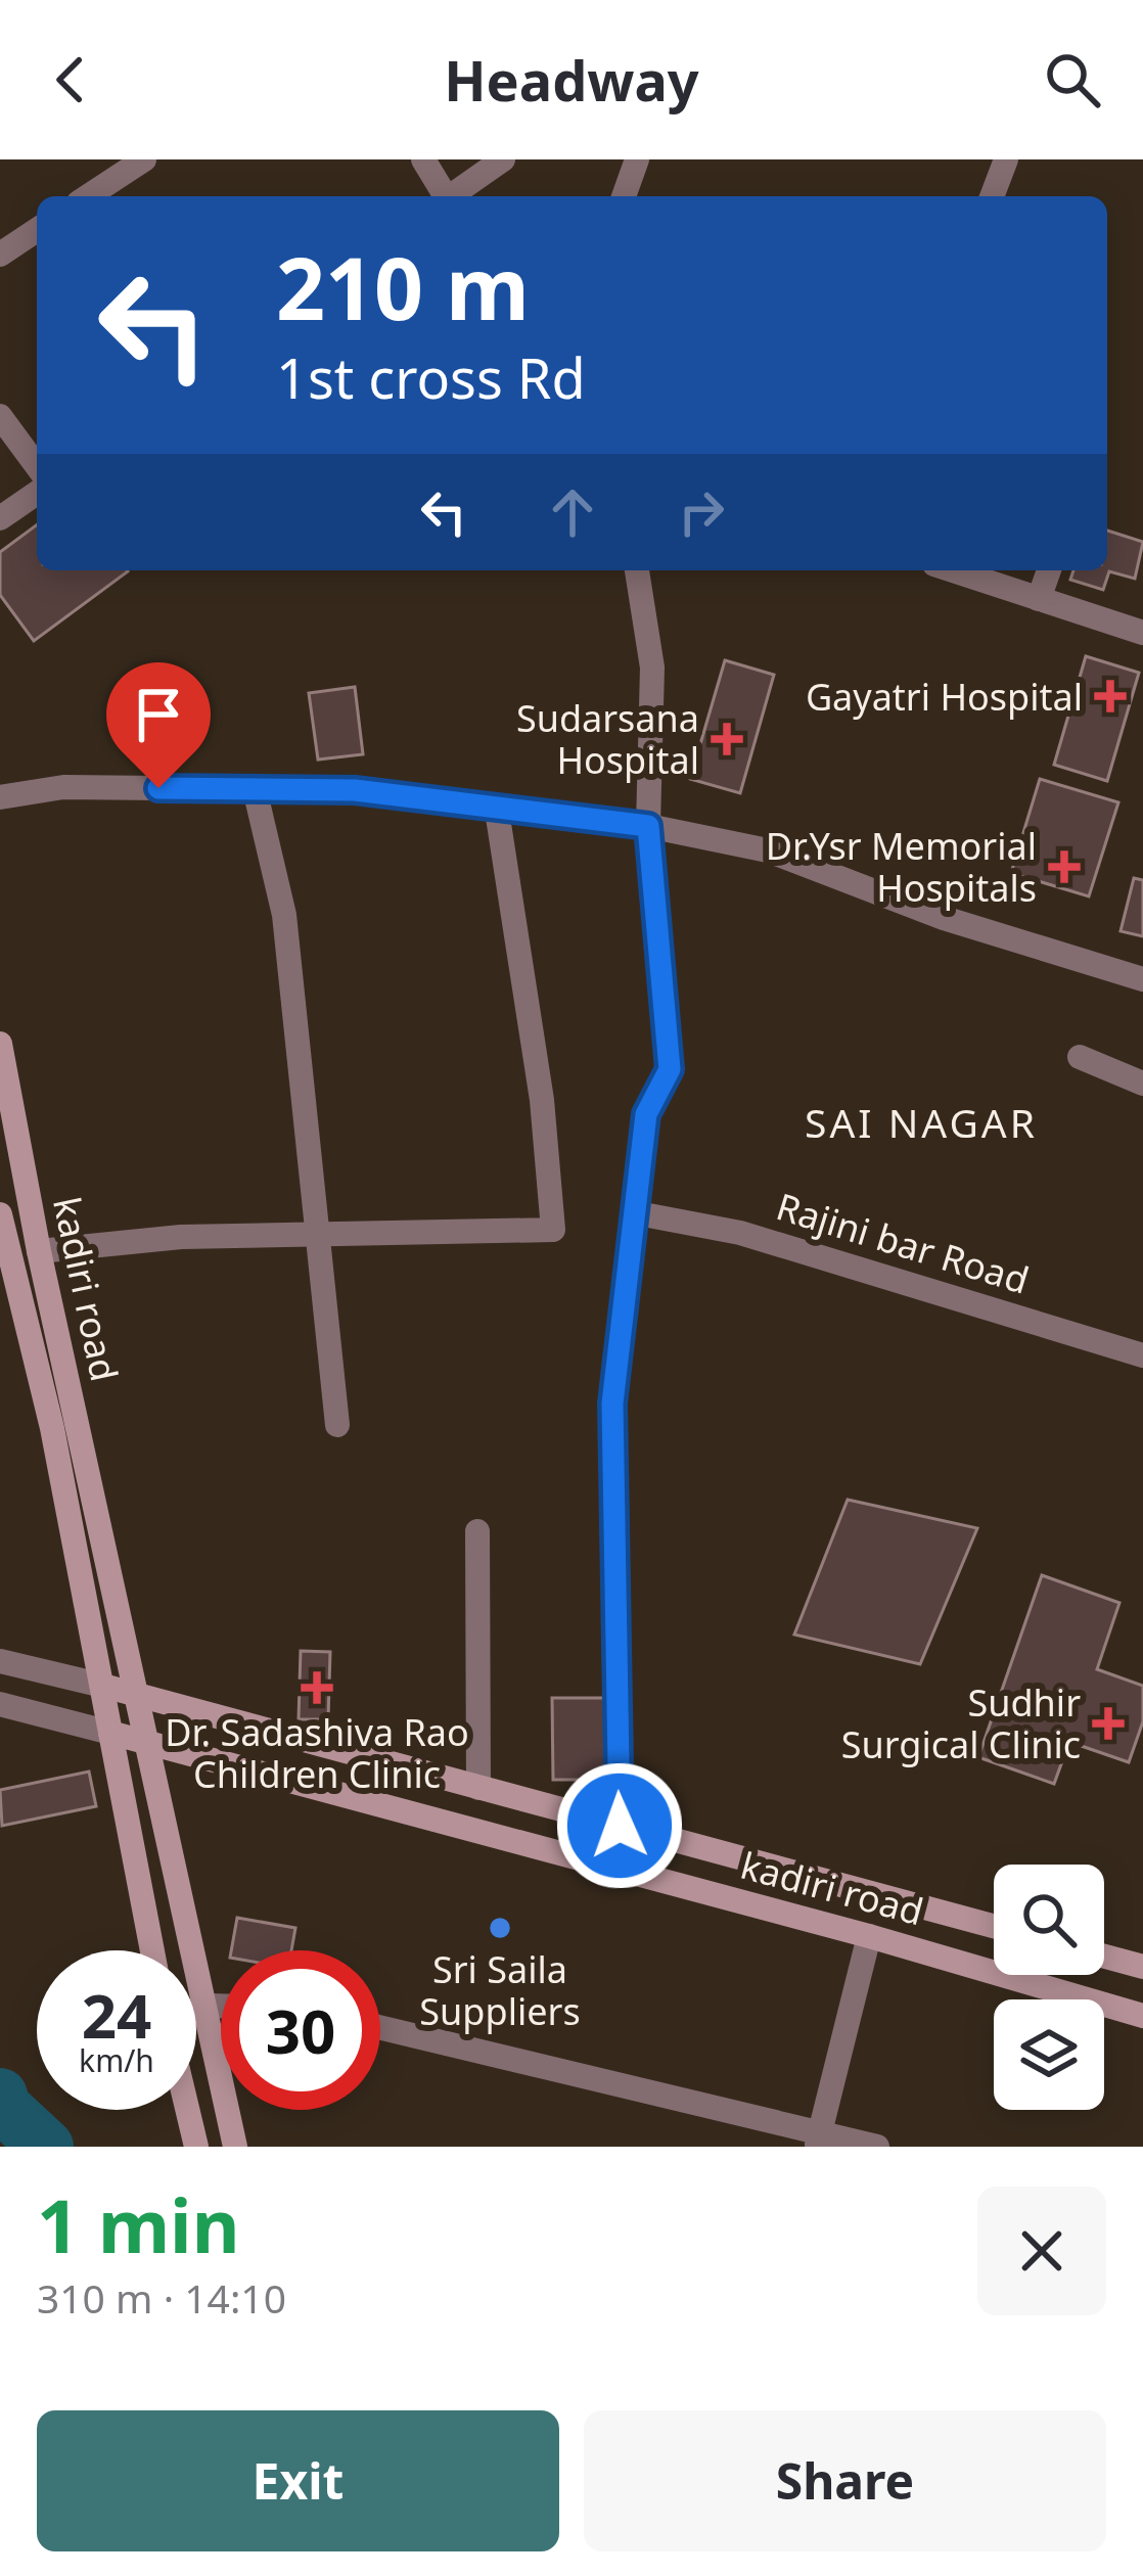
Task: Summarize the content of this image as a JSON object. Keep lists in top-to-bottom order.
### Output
{
  "streets": {
    "main road": ["kadiri road"],
    "street": ["Rajini bar Road"]
  },
  "districts": ["SAI NAGAR"],
  "places": {
    "health": [
      "Gayatri Hospital",
      "Sudarsana Hospital",
      "Dr.Ysr Memorial Hospitals",
      "Dr. Sadashiva Rao Children Clinic",
      "Sudhir Surgical Clinic"
    ],
    "other": ["Sri Saila Suppliers"]
  },
  "page": {
    "header": "Headway",
    "turn": ["210 m", "1st cross Rd"],
    "speed": "24 km/h",
    "limit": "30",
    "heading": ["1 min", "310 m · 14:10"],
    "buttons": ["Exit", "Share"]
  }
}
